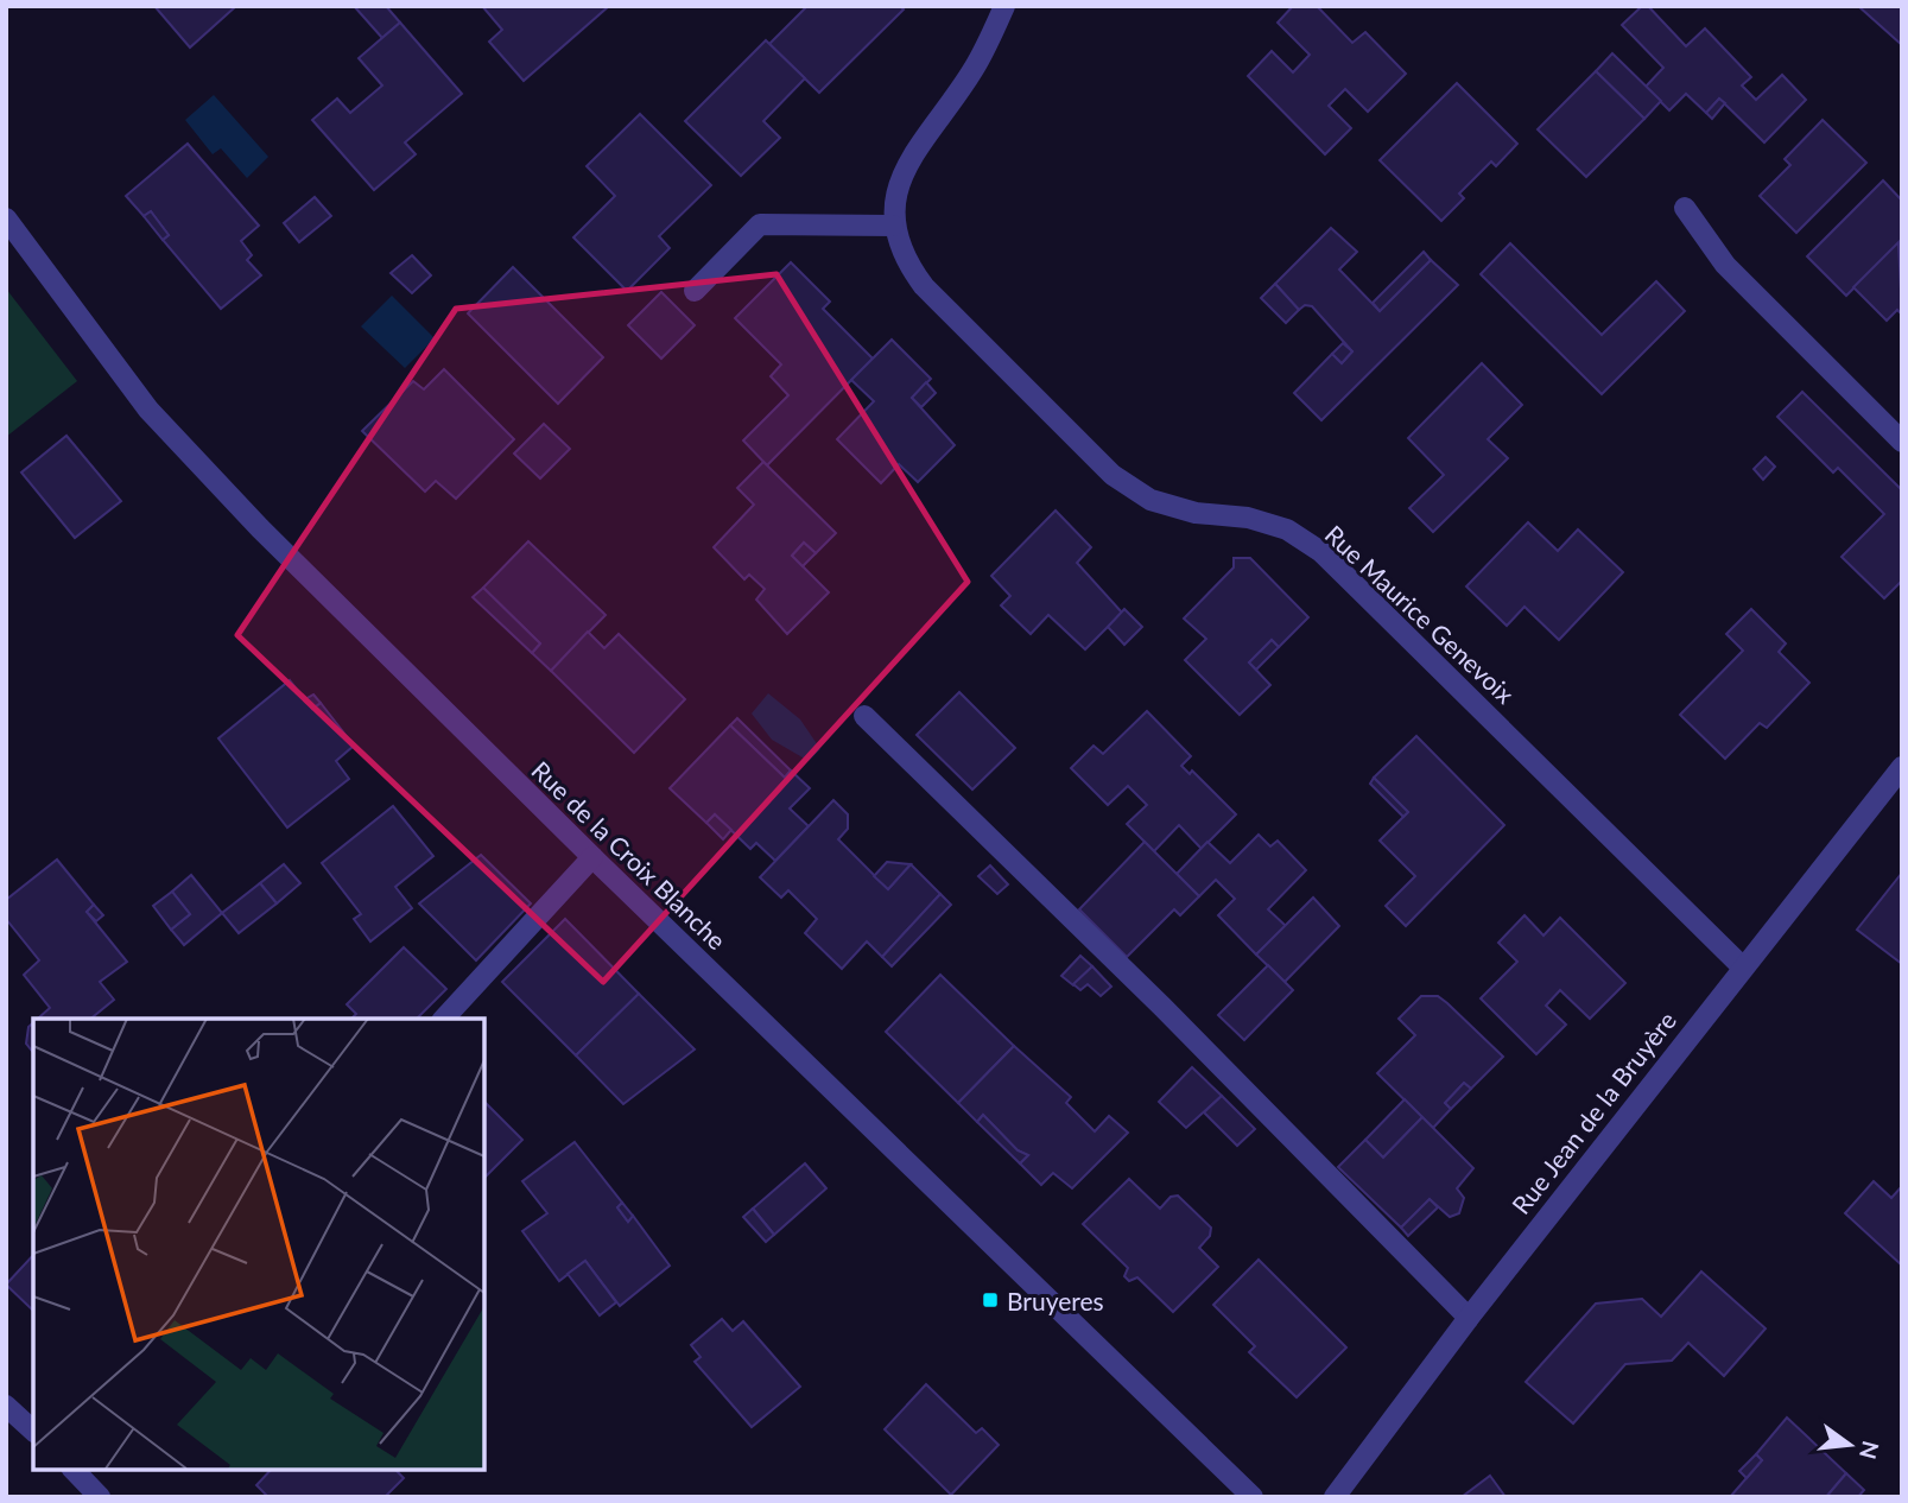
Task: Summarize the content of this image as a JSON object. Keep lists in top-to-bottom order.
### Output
{
  "streets": {
    "street": ["Rue Maurice Genevoix", "Rue de la Croix Blanche", "Rue Jean de la Bruyère"]
  },
  "crossings": [
    ["Rue Maurice Genevoix", "Rue Jean de la Bruyère"]
  ],
  "places": {
    "transit": ["Bruyeres"]
  },
  "north": "right"
}
